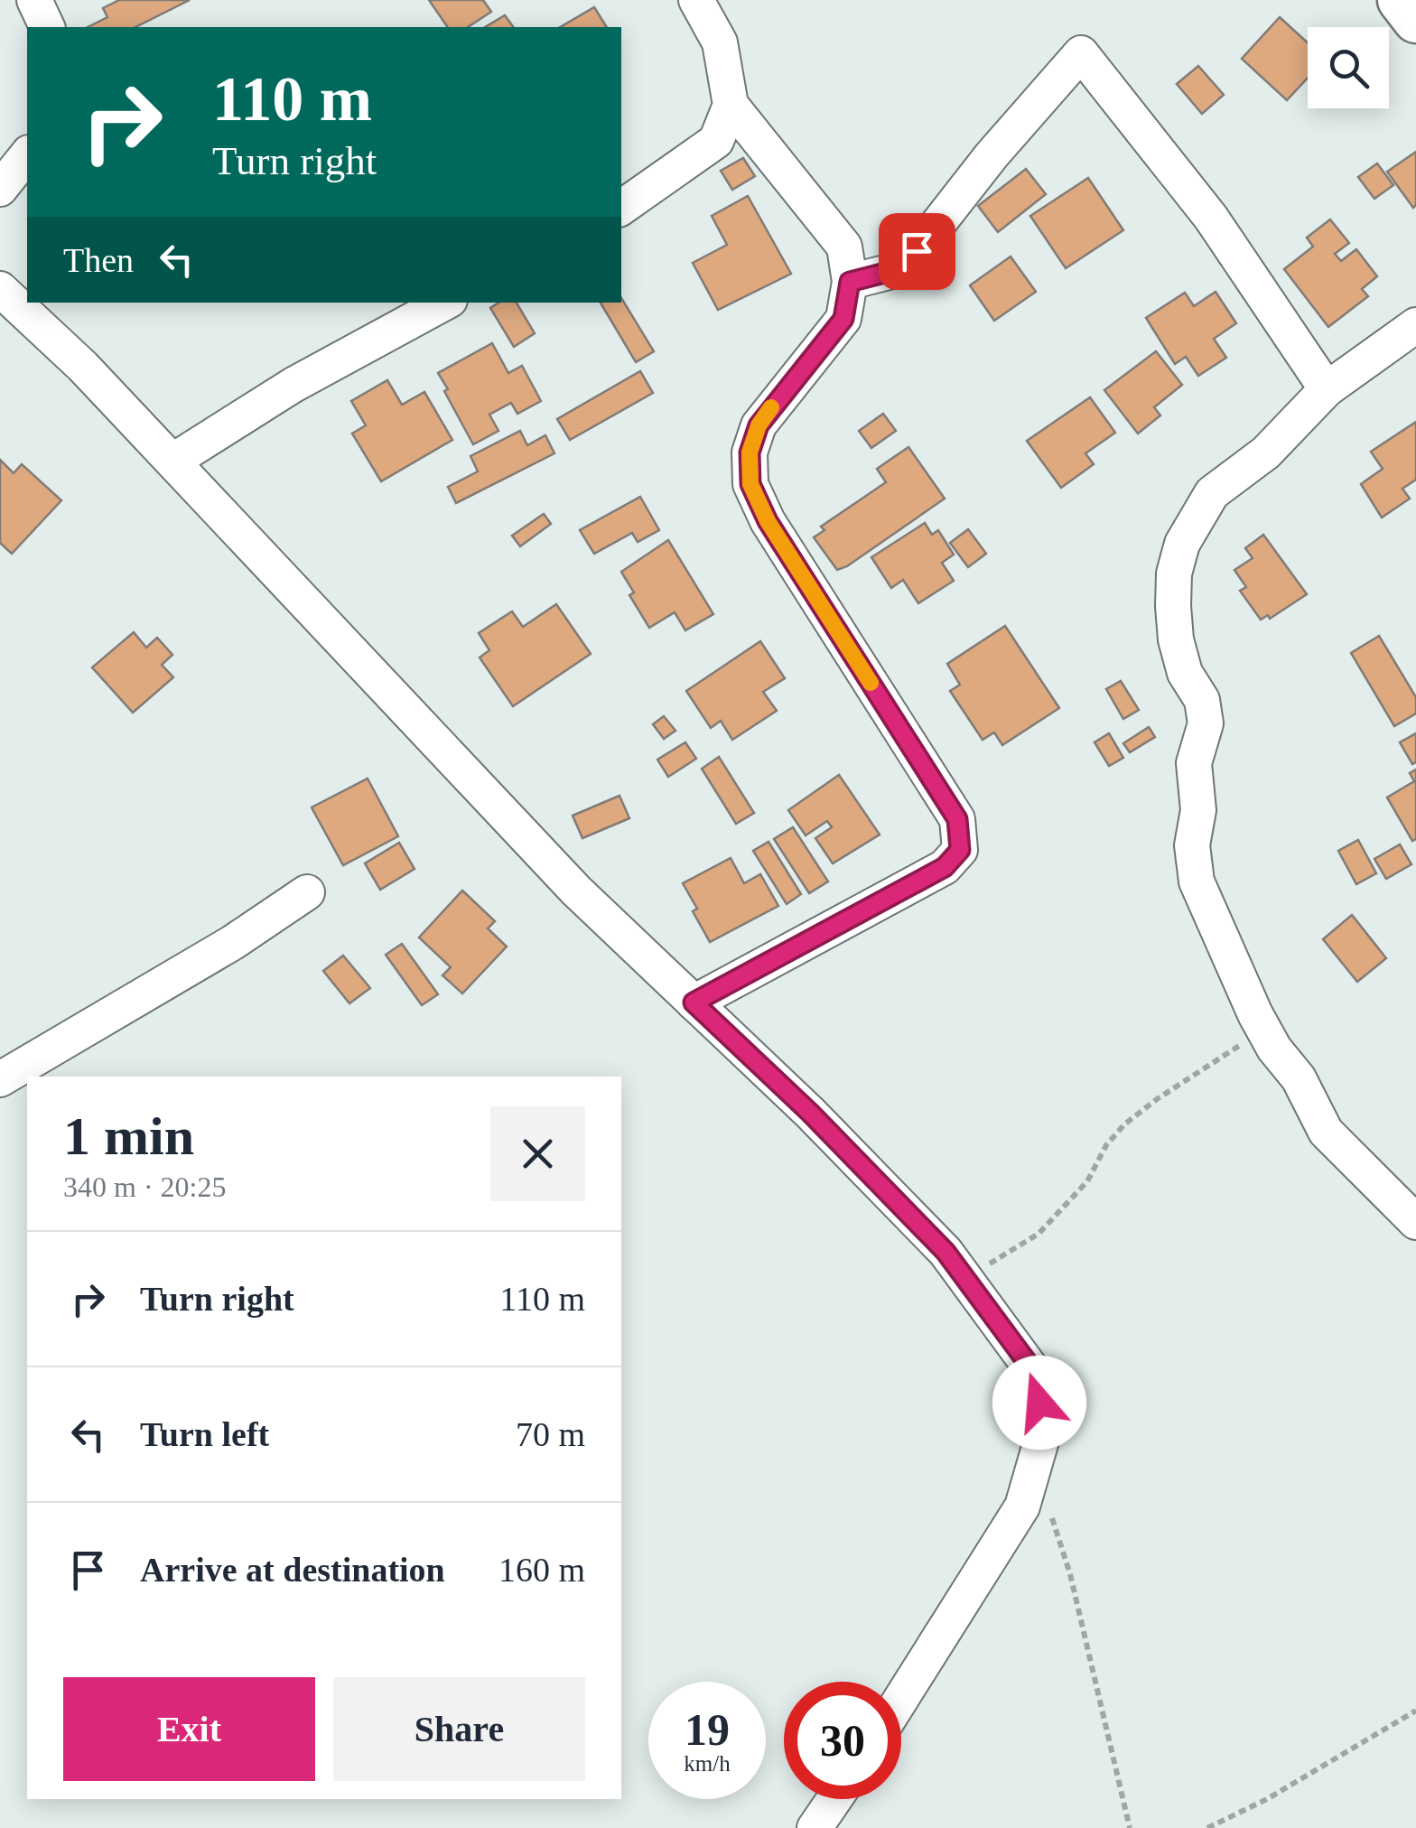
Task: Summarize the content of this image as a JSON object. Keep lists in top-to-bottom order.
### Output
{
  "page": {
    "turn": ["110 m", "Turn right"],
    "then": "Then",
    "heading": ["1 min", "340 m · 20:25"],
    "list": [
      {
        "name": "Turn right",
        "value": "110 m"
      },
      {
        "name": "Turn left",
        "value": "70 m"
      },
      {
        "name": "Arrive at destination",
        "value": "160 m"
      }
    ],
    "buttons": ["Exit", "Share"],
    "speed": "19 km/h",
    "limit": "30"
  }
}
